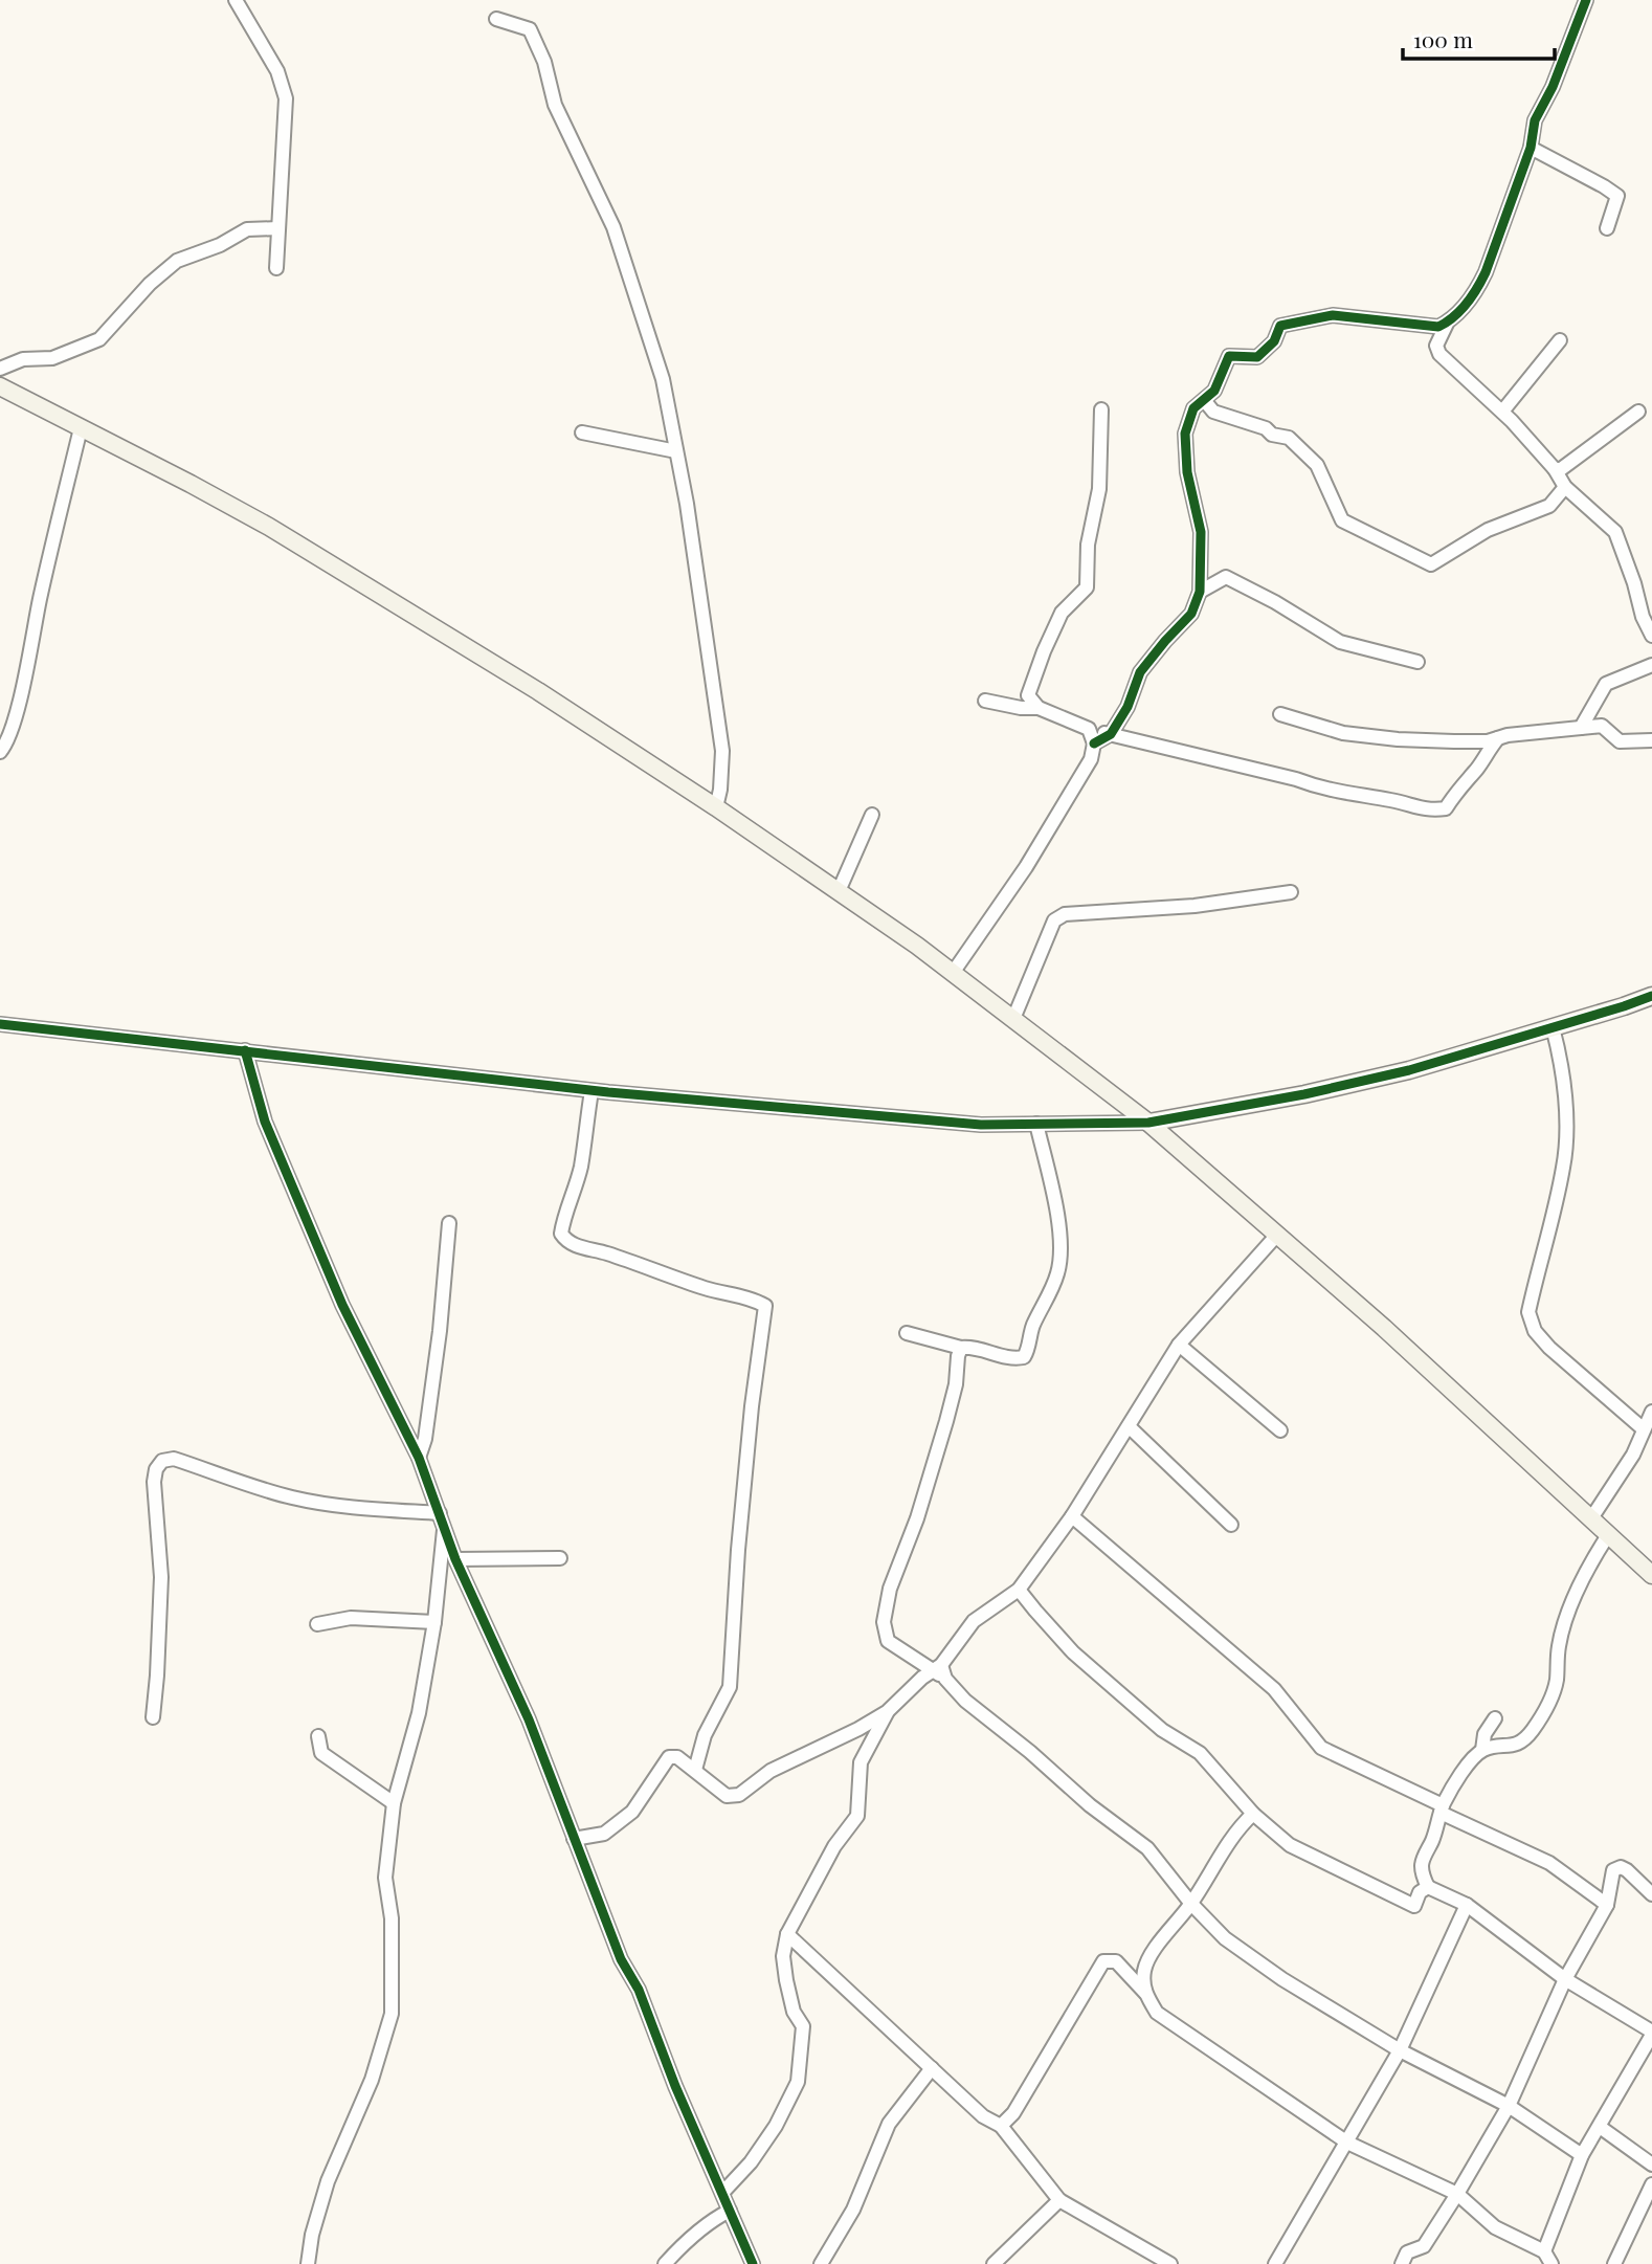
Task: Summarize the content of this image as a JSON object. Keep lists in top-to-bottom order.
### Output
{
  "scale_bar": "100 m"
}
